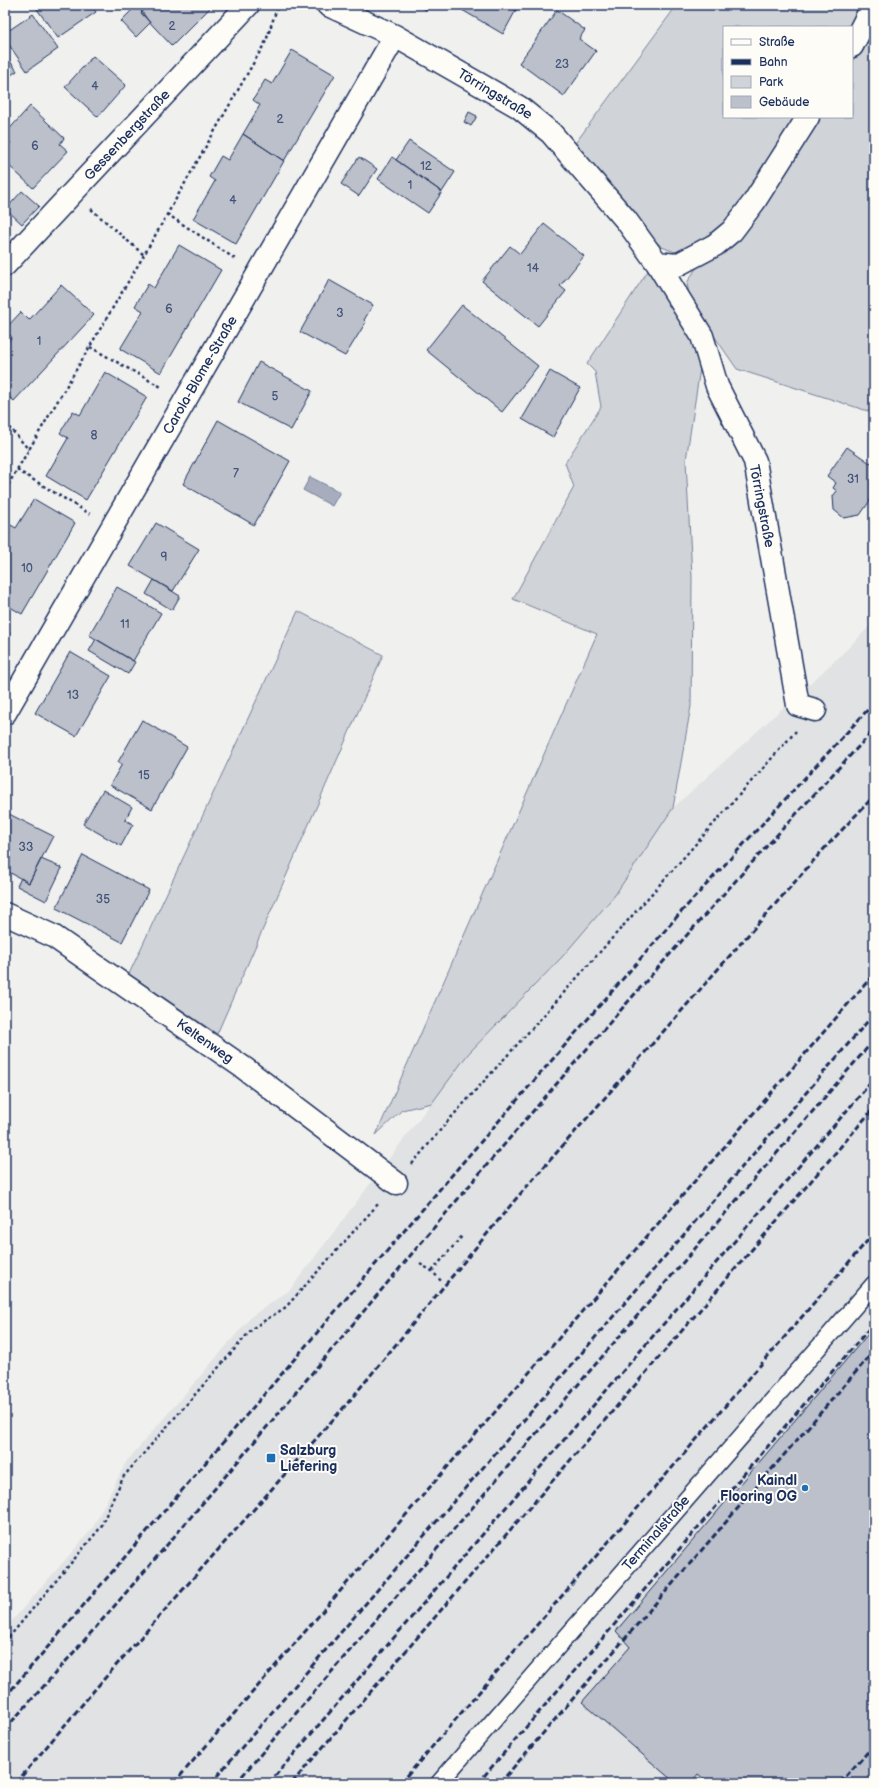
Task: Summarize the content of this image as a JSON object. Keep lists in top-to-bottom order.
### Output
{
  "streets": {
    "street": [
      "Törringstraße",
      "Gessenbergstraße",
      "Carola-Blome-Straße",
      "Keltenweg"
    ],
    "lane": ["Terminalstraße"]
  },
  "crossings": [
    ["Törringstraße", "Carola-Blome-Straße"]
  ],
  "places": {
    "transit": ["Salzburg Liefering"],
    "other": ["Kaindl Flooring OG"]
  },
  "house_numbers": [
    "2",
    "23",
    "4",
    "2",
    "6",
    "12",
    "1",
    "4",
    "14",
    "6",
    "3",
    "1",
    "5",
    "8",
    "7",
    "31",
    "9",
    "10",
    "11",
    "13",
    "15",
    "33",
    "35"
  ],
  "legend": [
    "Straße",
    "Bahn",
    "Park",
    "Gebäude"
  ]
}
